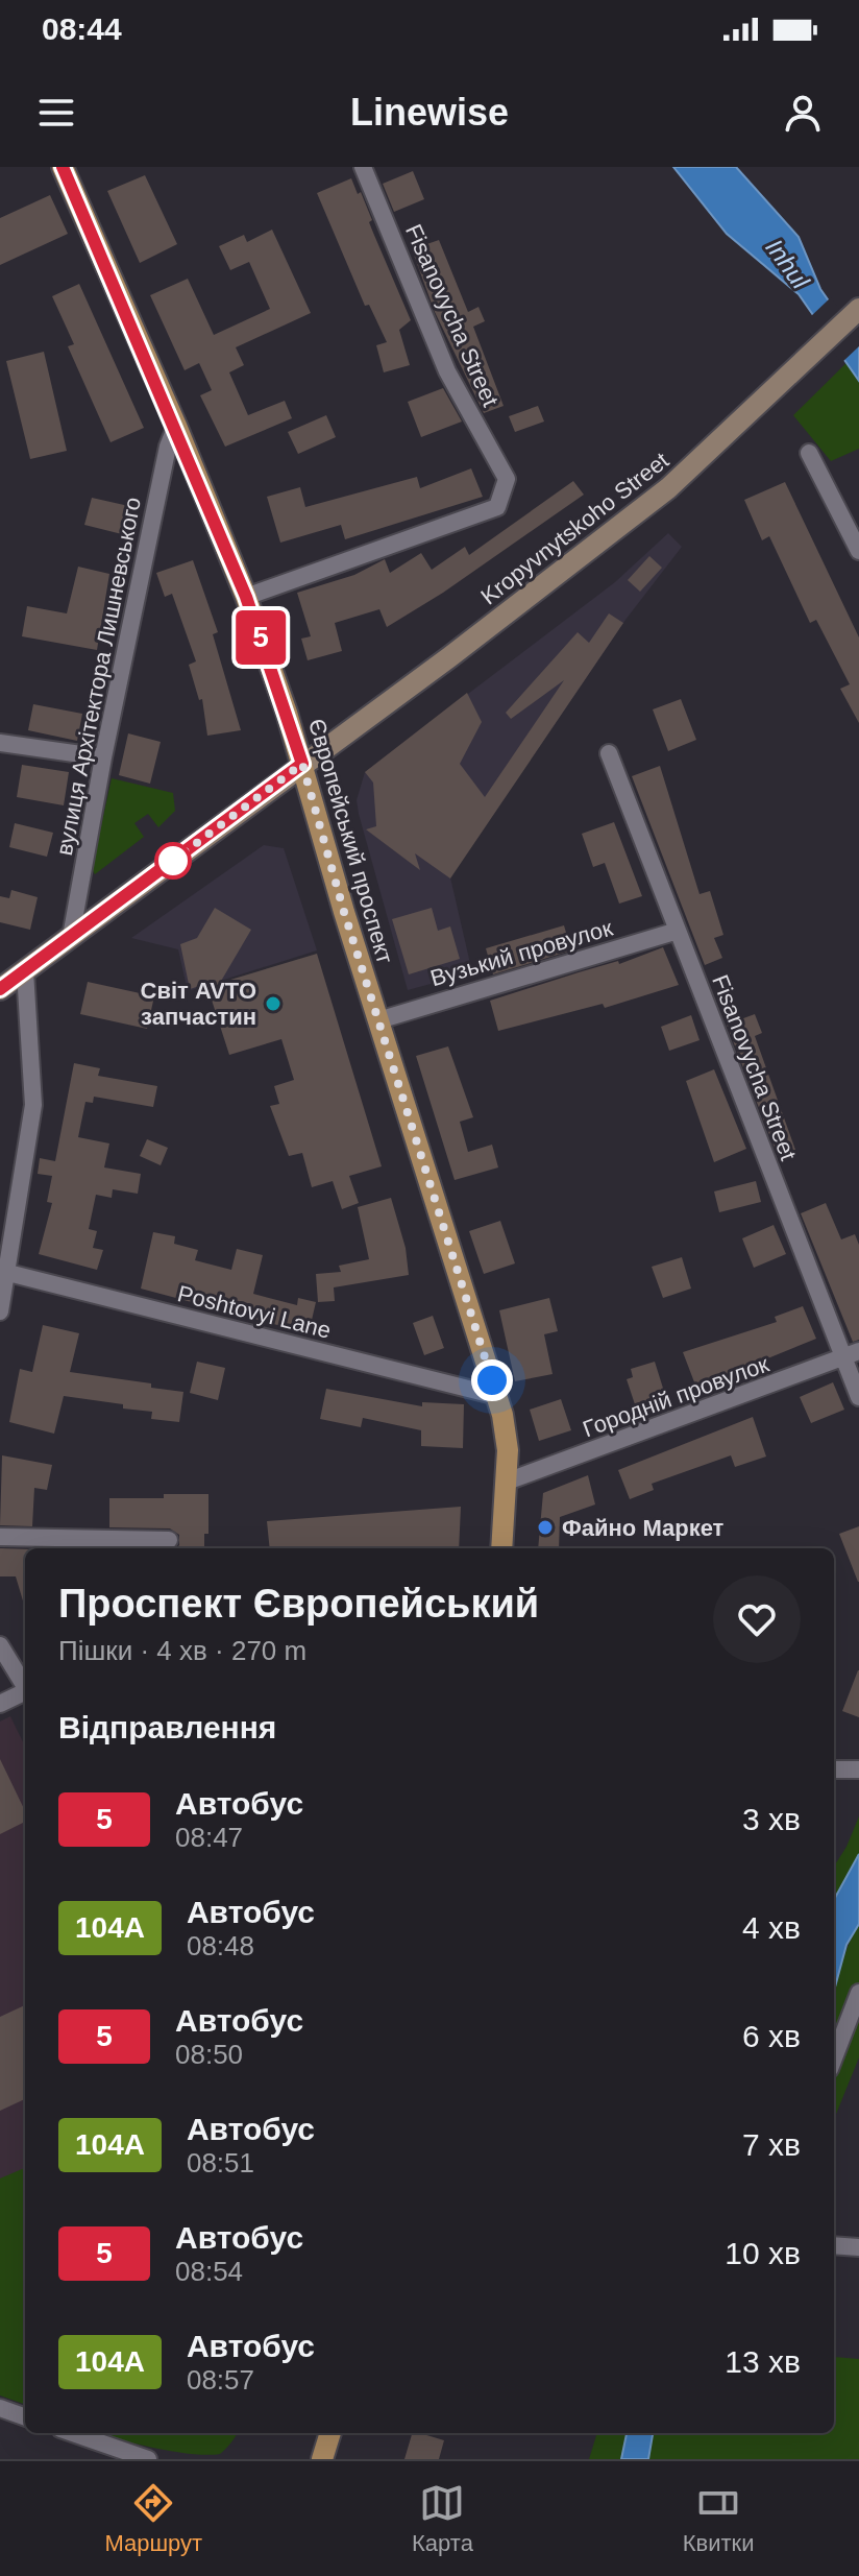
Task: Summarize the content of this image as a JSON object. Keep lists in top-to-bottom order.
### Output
{
  "streets": {
    "main road": ["Kropyvnytskoho Street", "Європейський проспект"],
    "street": [
      "Fisanovycha Street",
      "вулиця Архітектора Лишневського",
      "Вузький провулок",
      "Poshtovyi Lane",
      "Городній провулок"
    ]
  },
  "crossings": [
    ["Fisanovycha Street", "Європейський проспект"],
    ["Fisanovycha Street", "Вузький провулок"],
    ["Fisanovycha Street", "Городній провулок"],
    ["Kropyvnytskoho Street", "вулиця Архітектора Лишневського"],
    ["Kropyvnytskoho Street", "Європейський проспект"],
    ["вулиця Архітектора Лишневського", "Європейський проспект"],
    ["Європейський проспект", "Вузький провулок"],
    ["Європейський проспект", "Poshtovyi Lane"],
    ["Європейський проспект", "Городній провулок"]
  ],
  "water": ["Inhul"],
  "places": ["Світ AVTO запчастин", "Файно Маркет"],
  "lines": ["bus line 5"],
  "page": {
    "status": "08:44",
    "header": "Linewise",
    "on_map": "5",
    "heading": [
      ["Проспект Європейський", "Пішки · 4 хв · 270 m"],
      "Відправлення"
    ],
    "list": [
      {
        "mark": "5",
        "name": "Автобус",
        "note": "08:47",
        "value": "3 хв"
      },
      {
        "mark": "104А",
        "name": "Автобус",
        "note": "08:48",
        "value": "4 хв"
      },
      {
        "mark": "5",
        "name": "Автобус",
        "note": "08:50",
        "value": "6 хв"
      },
      {
        "mark": "104А",
        "name": "Автобус",
        "note": "08:51",
        "value": "7 хв"
      },
      {
        "mark": "5",
        "name": "Автобус",
        "note": "08:54",
        "value": "10 хв"
      },
      {
        "mark": "104А",
        "name": "Автобус",
        "note": "08:57",
        "value": "13 хв"
      }
    ],
    "tabs": ["Маршрут", "Карта", "Квитки"]
  }
}
